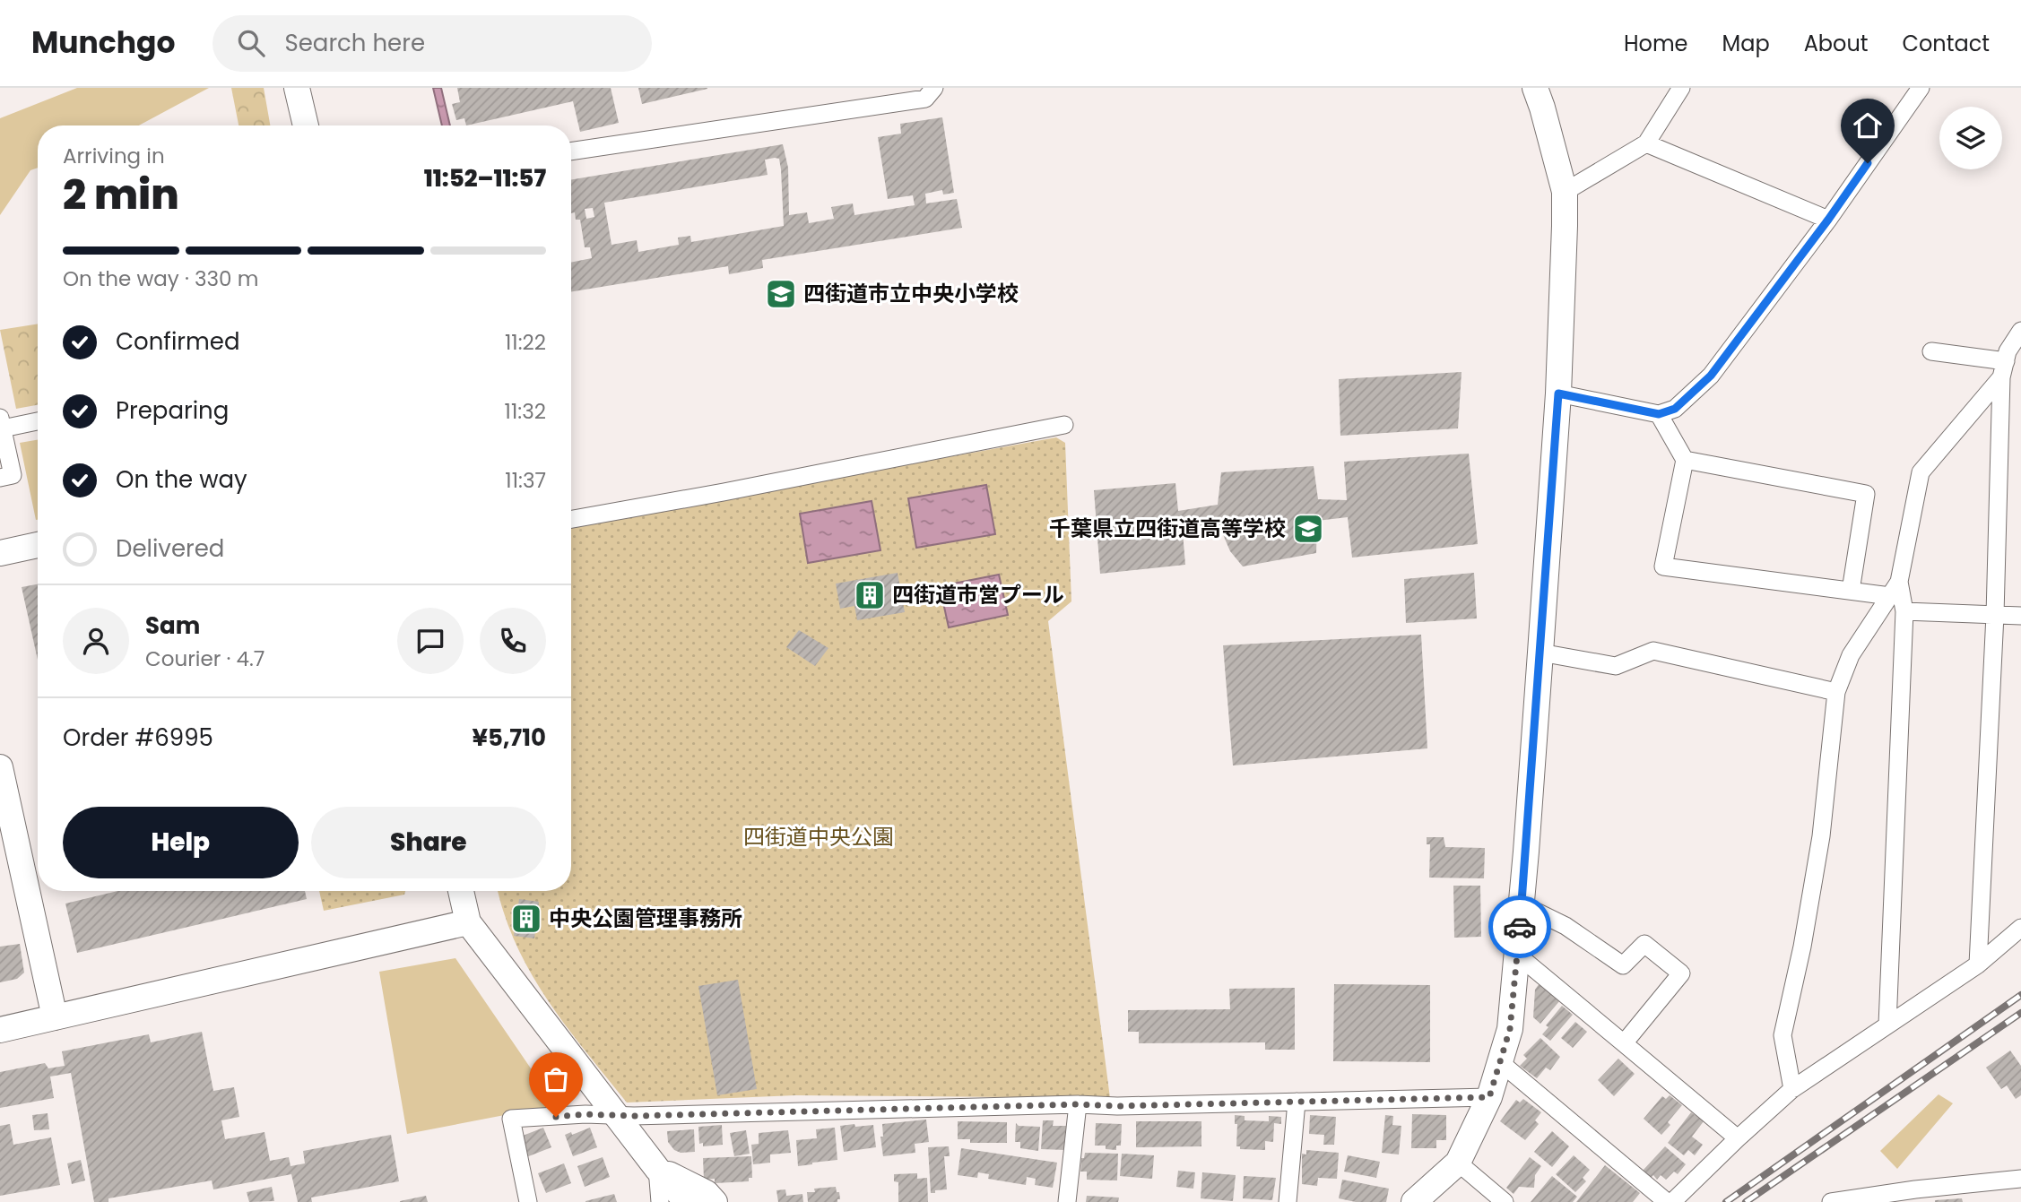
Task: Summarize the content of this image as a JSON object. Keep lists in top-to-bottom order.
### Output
{
  "parks": ["四街道中央公園"],
  "places": {
    "school or university": ["四街道市立中央小学校", "千葉県立四街道高等学校"],
    "building": ["四街道市営プール", "中央公園管理事務所"]
  },
  "page": {
    "header": "Munchgo",
    "search": "Search here",
    "nav": [
      "Home",
      "Map",
      "About",
      "Contact"
    ],
    "heading": ["2 min", "Arriving in", "11:52–11:57"],
    "panel": [
      "Sam",
      "Courier · 4.7",
      "Order #6995",
      "¥5,710"
    ],
    "bar": "On the way · 330 m",
    "list": [
      ["Confirmed", "11:22"],
      ["Preparing", "11:32"],
      ["On the way", "11:37"],
      "Delivered"
    ],
    "buttons": ["Help", "Share"]
  }
}
